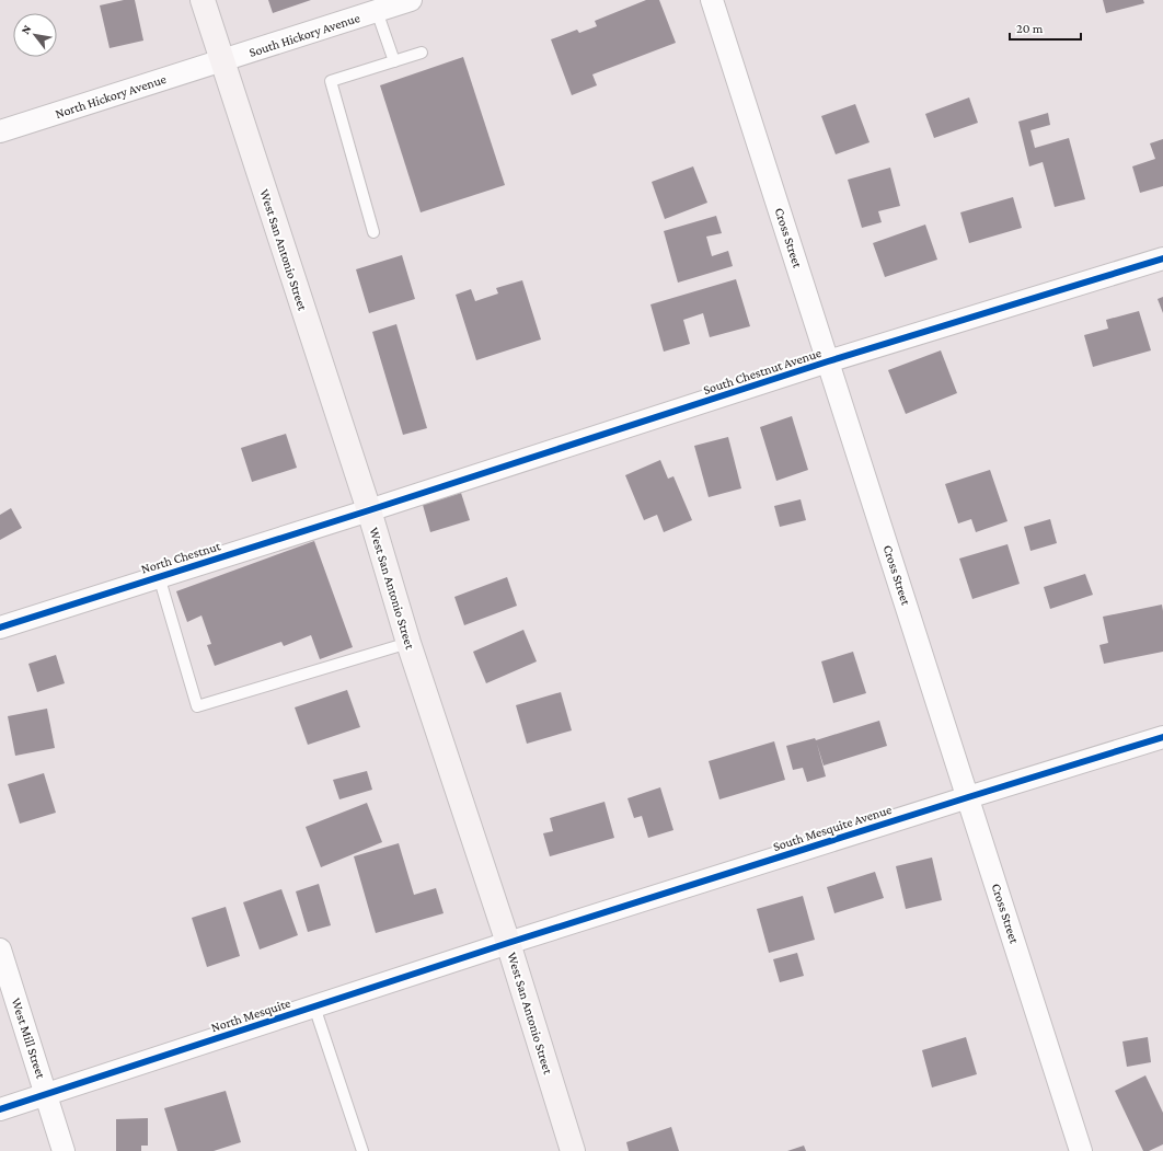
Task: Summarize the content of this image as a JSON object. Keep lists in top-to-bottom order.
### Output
{
  "streets": {
    "main road": ["West San Antonio Street"],
    "street": [
      "South Hickory Avenue",
      "North Hickory Avenue",
      "Cross Street",
      "South Chestnut Avenue",
      "North Chestnut",
      "South Mesquite Avenue",
      "North Mesquite",
      "West Mill Street"
    ]
  },
  "crossings": [
    ["South Hickory Avenue", "North Hickory Avenue"],
    ["South Hickory Avenue", "West San Antonio Street"],
    ["North Hickory Avenue", "West San Antonio Street"],
    ["Cross Street", "South Chestnut Avenue"],
    ["Cross Street", "South Mesquite Avenue"],
    ["West San Antonio Street", "South Chestnut Avenue"],
    ["West San Antonio Street", "North Chestnut"],
    ["West San Antonio Street", "South Mesquite Avenue"],
    ["West San Antonio Street", "North Mesquite"],
    ["South Chestnut Avenue", "North Chestnut"],
    ["South Mesquite Avenue", "North Mesquite"],
    ["North Mesquite", "West Mill Street"]
  ],
  "scale_bar": "20 m",
  "north": "top left"
}
